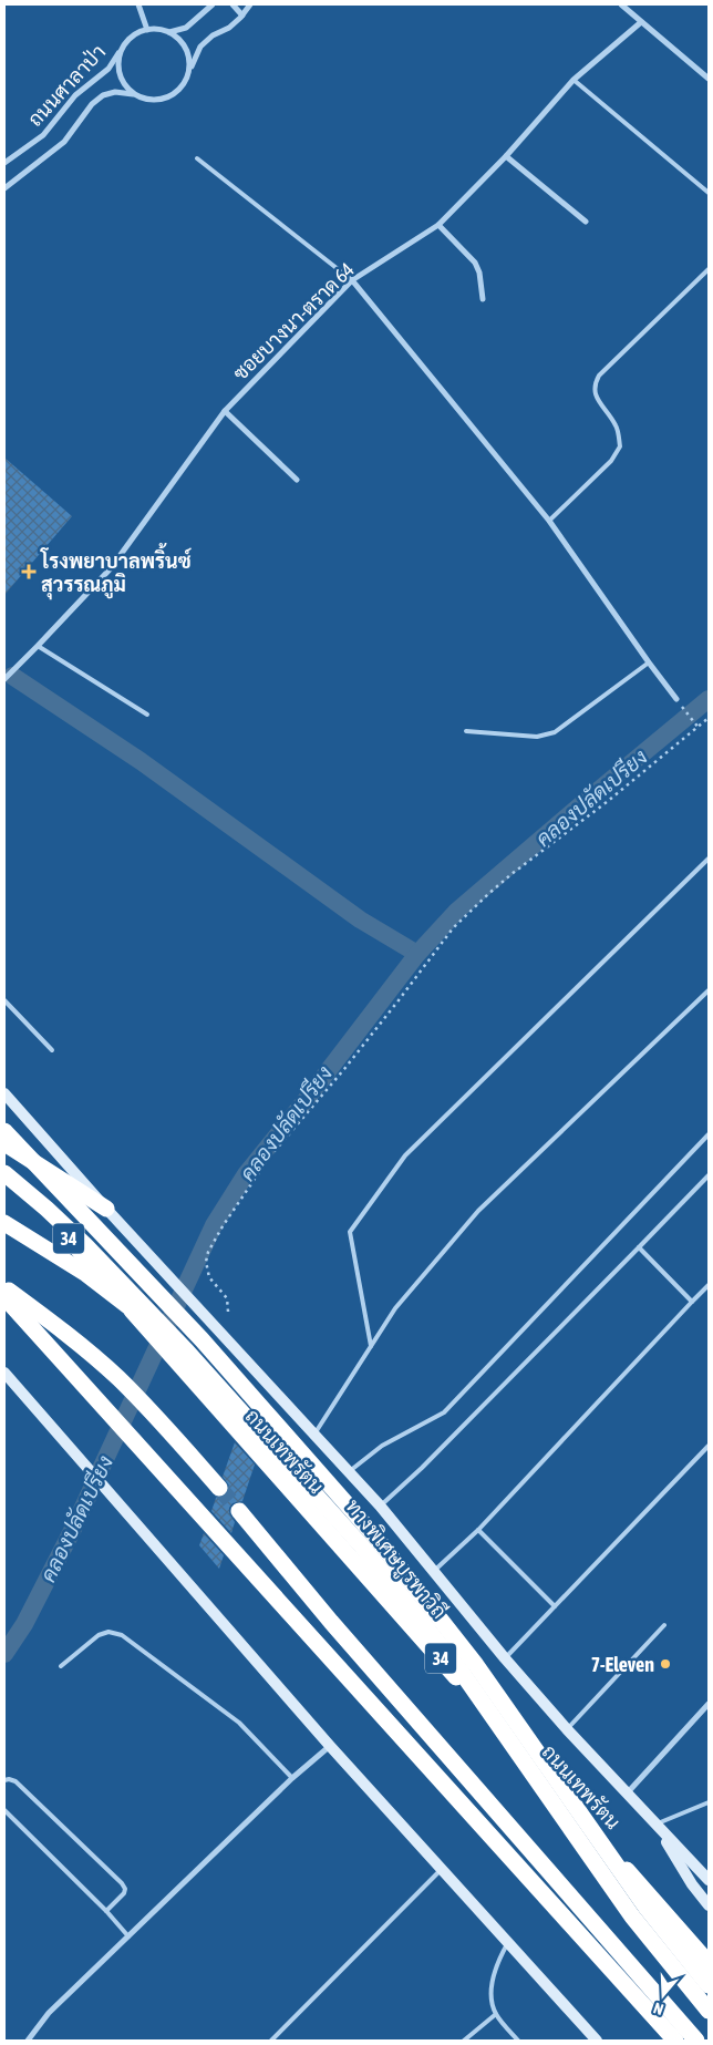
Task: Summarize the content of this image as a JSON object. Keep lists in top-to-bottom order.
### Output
{
  "streets": {
    "highway": ["34", "ถนนเทพรัตน", "ทางพิเศษบูรพาวิถี"],
    "street": ["ถนนศาลาป่า", "ซอยบางนา-ตราด 64"]
  },
  "crossings": [
    ["ถนนเทพรัตน", "ทางพิเศษบูรพาวิถี"]
  ],
  "water": ["คลองปลัดเปรียง"],
  "places": {
    "health": ["โรงพยาบาลพริ้นซ์ สุวรรณภูมิ"],
    "other": ["7-Eleven"]
  },
  "north": "bottom"
}
